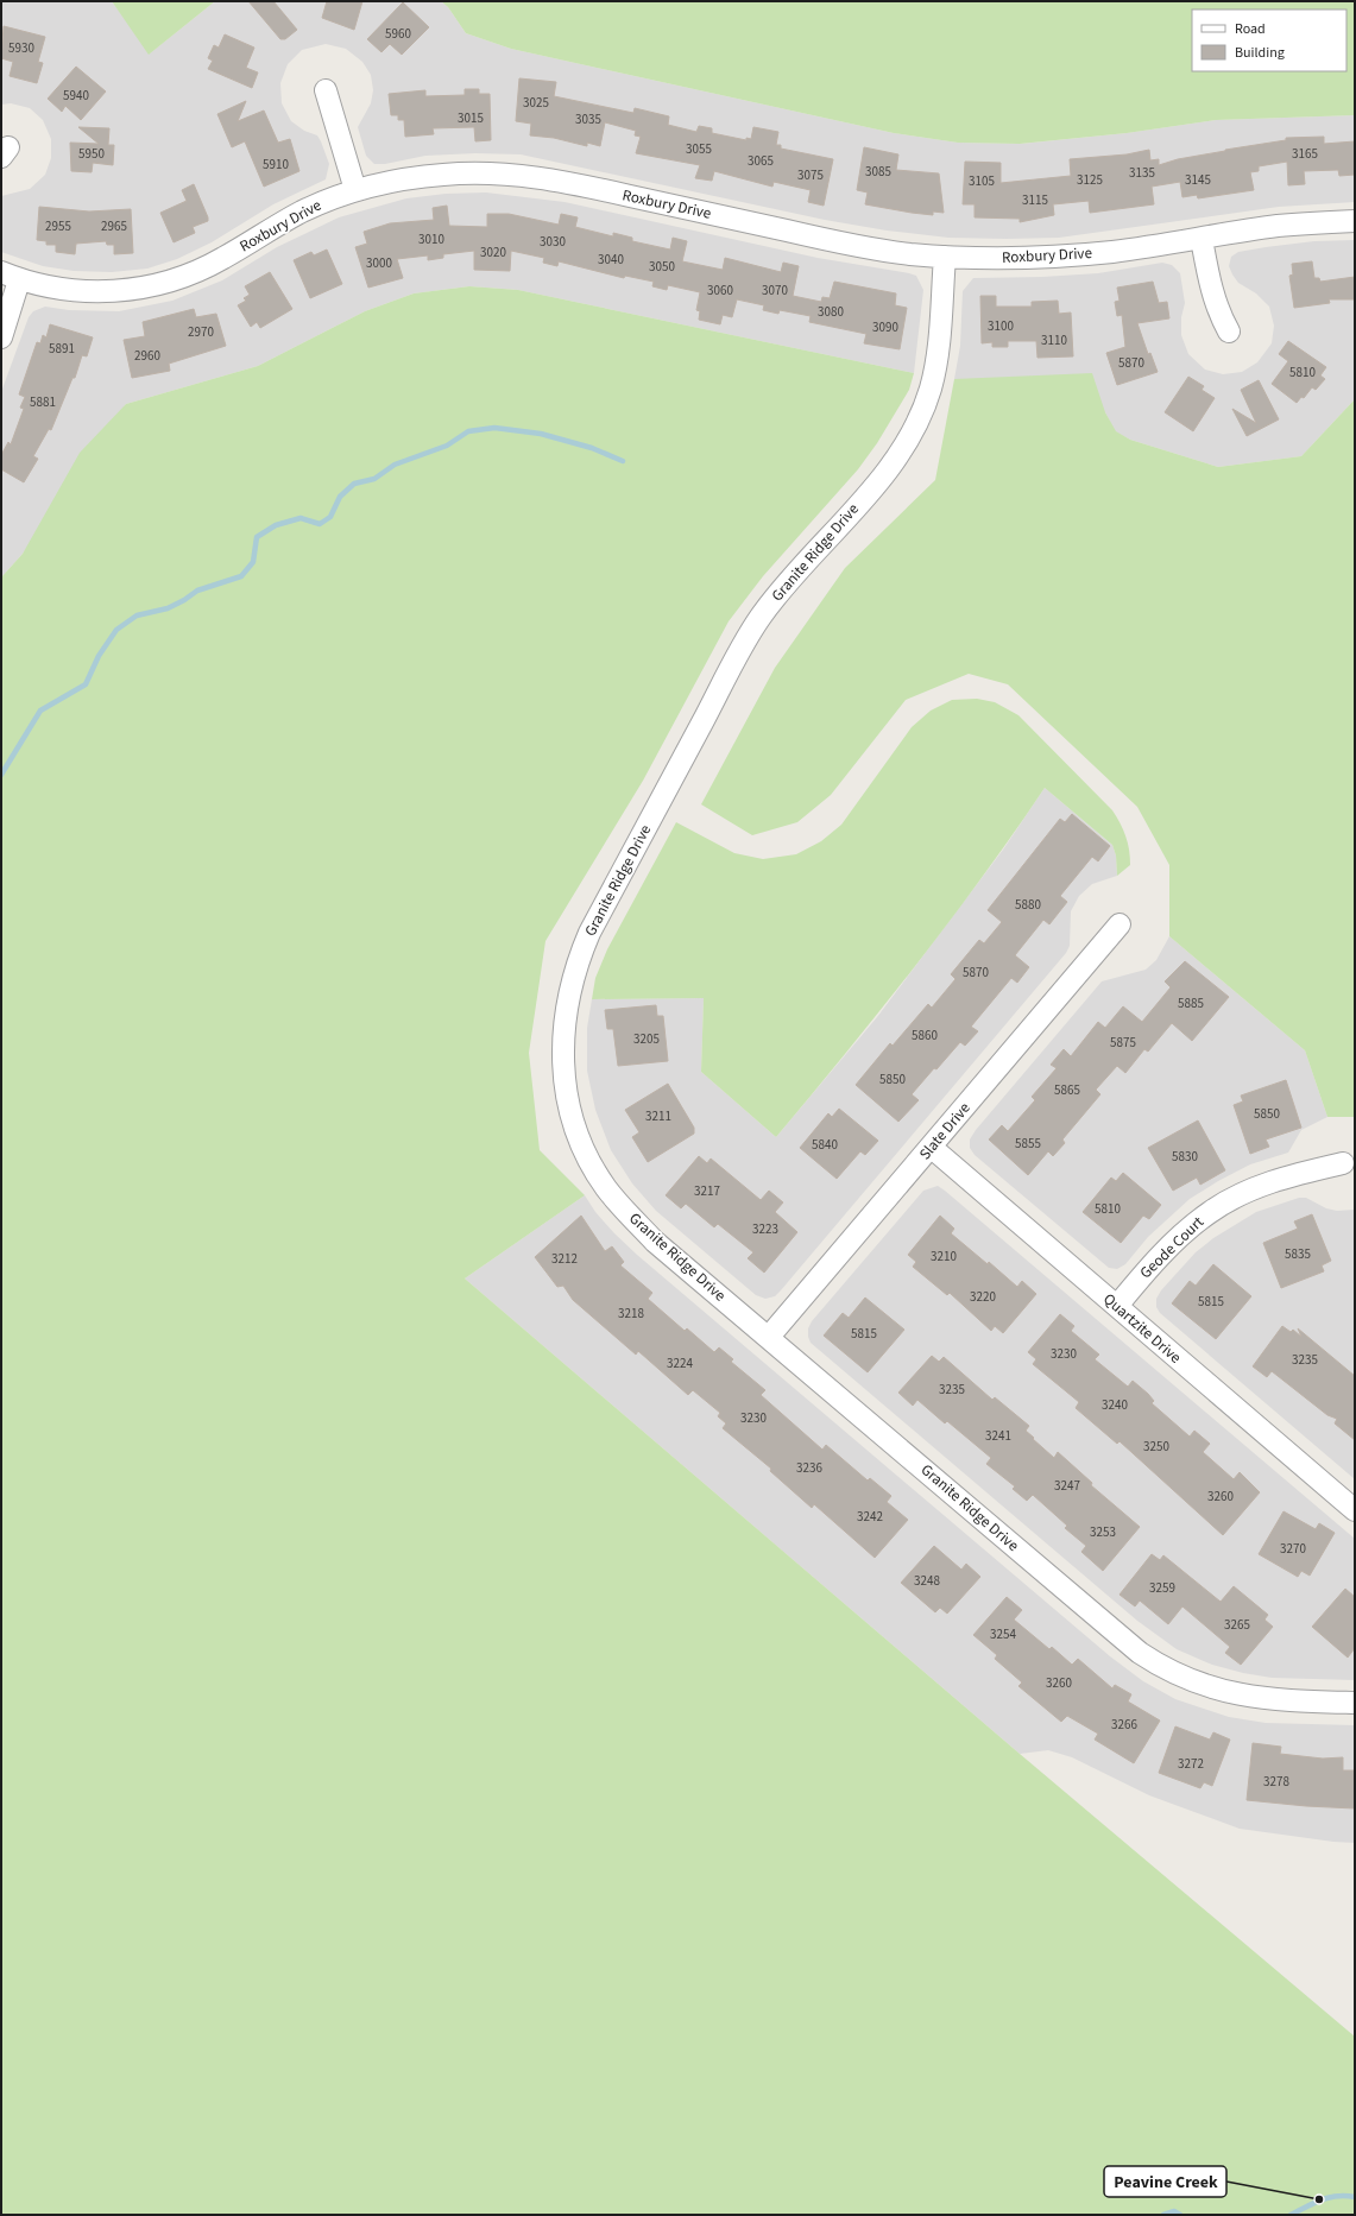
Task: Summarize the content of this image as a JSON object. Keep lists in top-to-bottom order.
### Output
{
  "streets": {
    "street": [
      "Roxbury Drive",
      "Granite Ridge Drive",
      "Slate Drive",
      "Geode Court",
      "Quartzite Drive"
    ]
  },
  "crossings": [
    ["Roxbury Drive", "Granite Ridge Drive"],
    ["Granite Ridge Drive", "Slate Drive"],
    ["Slate Drive", "Quartzite Drive"],
    ["Geode Court", "Quartzite Drive"]
  ],
  "places": ["Peavine Creek"],
  "house_numbers": [
    "5960",
    "5930",
    "5940",
    "3025",
    "3015",
    "3035",
    "3055",
    "5950",
    "3165",
    "3065",
    "5910",
    "3085",
    "3135",
    "3075",
    "3125",
    "3145",
    "3105",
    "3115",
    "2955",
    "2965",
    "3010",
    "3030",
    "3020",
    "3040",
    "3000",
    "3050",
    "3060",
    "3070",
    "3080",
    "3100",
    "3090",
    "2970",
    "3110",
    "5891",
    "2960",
    "5870",
    "5810",
    "5881",
    "5880",
    "5870",
    "5885",
    "5860",
    "3205",
    "5875",
    "5850",
    "5865",
    "5850",
    "3211",
    "5855",
    "5840",
    "5830",
    "3217",
    "5810",
    "3223",
    "5835",
    "3210",
    "3212",
    "3220",
    "5815",
    "3218",
    "5815",
    "3230",
    "3235",
    "3224",
    "3235",
    "3240",
    "3230",
    "3241",
    "3250",
    "3236",
    "3247",
    "3260",
    "3242",
    "3253",
    "3270",
    "3248",
    "3259",
    "3265",
    "3254",
    "3260",
    "3266",
    "3272",
    "3278"
  ],
  "legend": ["Road", "Building"]
}
